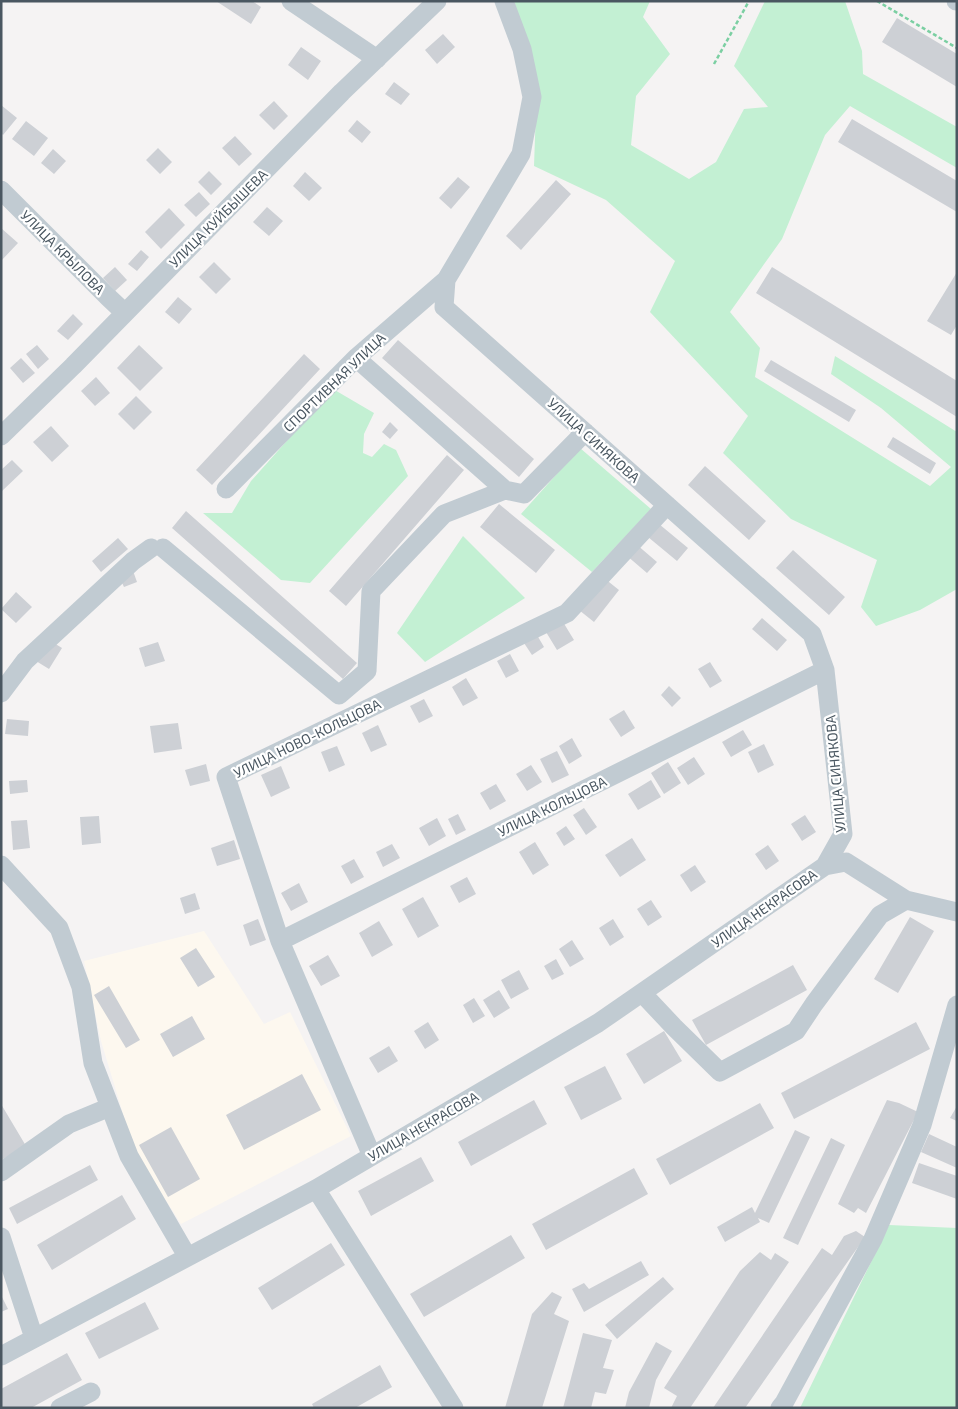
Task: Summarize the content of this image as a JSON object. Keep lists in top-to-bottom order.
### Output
{
  "streets": {
    "street": [
      "УЛИЦА КУЙБЫШЕВА",
      "УЛИЦА КРЫЛОВА",
      "СПОРТИВНАЯ УЛИЦА",
      "УЛИЦА СИНЯКОВА",
      "УЛИЦА НОВО-КОЛЬЦОВА",
      "УЛИЦА КОЛЬЦОВА",
      "УЛИЦА НЕКРАСОВА"
    ]
  },
  "crossings": [
    ["УЛИЦА КУЙБЫШЕВА", "УЛИЦА КРЫЛОВА"],
    ["СПОРТИВНАЯ УЛИЦА", "УЛИЦА СИНЯКОВА"],
    ["УЛИЦА СИНЯКОВА", "УЛИЦА НОВО-КОЛЬЦОВА"],
    ["УЛИЦА СИНЯКОВА", "УЛИЦА КОЛЬЦОВА"],
    ["УЛИЦА СИНЯКОВА", "УЛИЦА НЕКРАСОВА"],
    ["УЛИЦА НОВО-КОЛЬЦОВА", "УЛИЦА КОЛЬЦОВА"],
    ["УЛИЦА НОВО-КОЛЬЦОВА", "УЛИЦА НЕКРАСОВА"]
  ]
}
